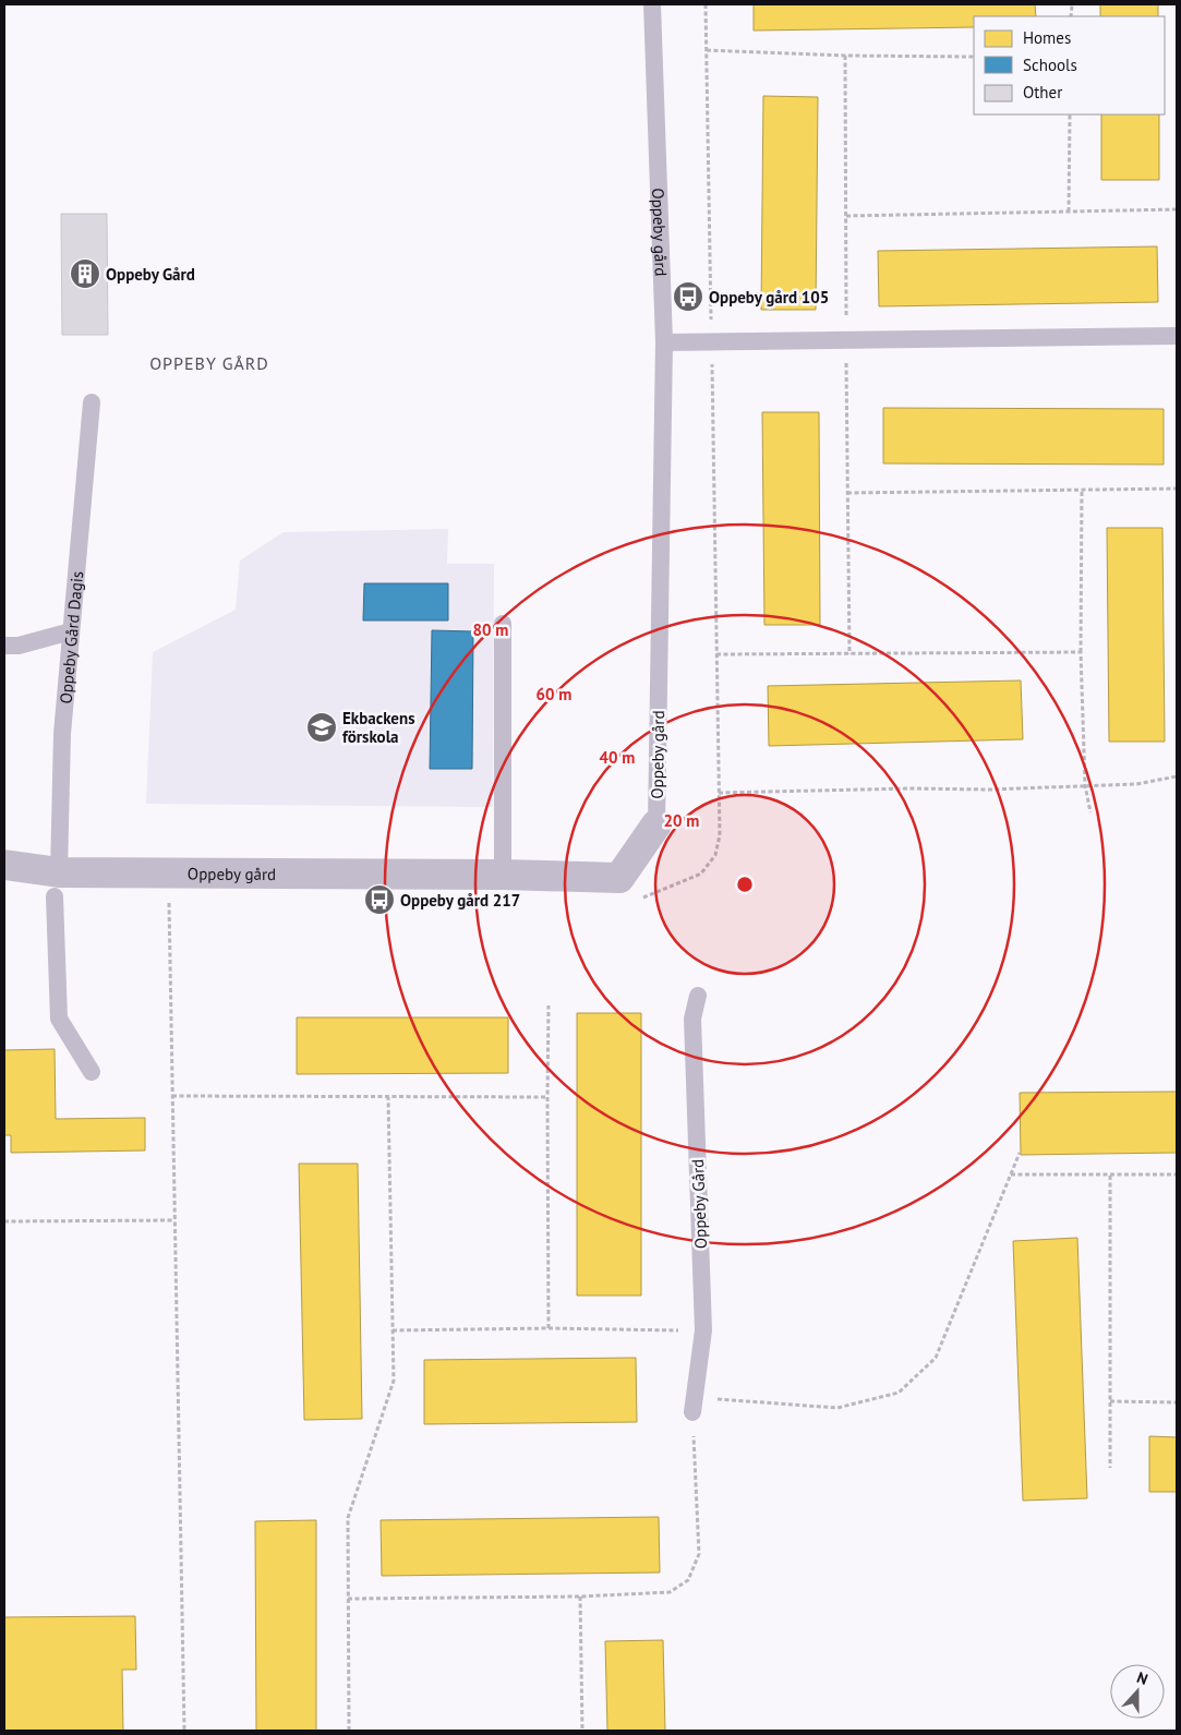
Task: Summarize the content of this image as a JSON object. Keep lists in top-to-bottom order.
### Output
{
  "streets": {
    "street": ["Oppeby gård"],
    "lane": ["Oppeby Gård Dagis", "Oppeby Gård"]
  },
  "crossings": [
    ["Oppeby gård", "Oppeby Gård Dagis"]
  ],
  "districts": ["OPPEBY GÅRD"],
  "places": {
    "building": ["Oppeby Gård"],
    "bus stop": ["Oppeby gård 105", "Oppeby gård 217"],
    "school or university": ["Ekbackens förskola"]
  },
  "legend": ["Homes", "Schools", "Other"],
  "north": "top",
  "rings": [
    "80 m",
    "60 m",
    "40 m",
    "20 m"
  ]
}
